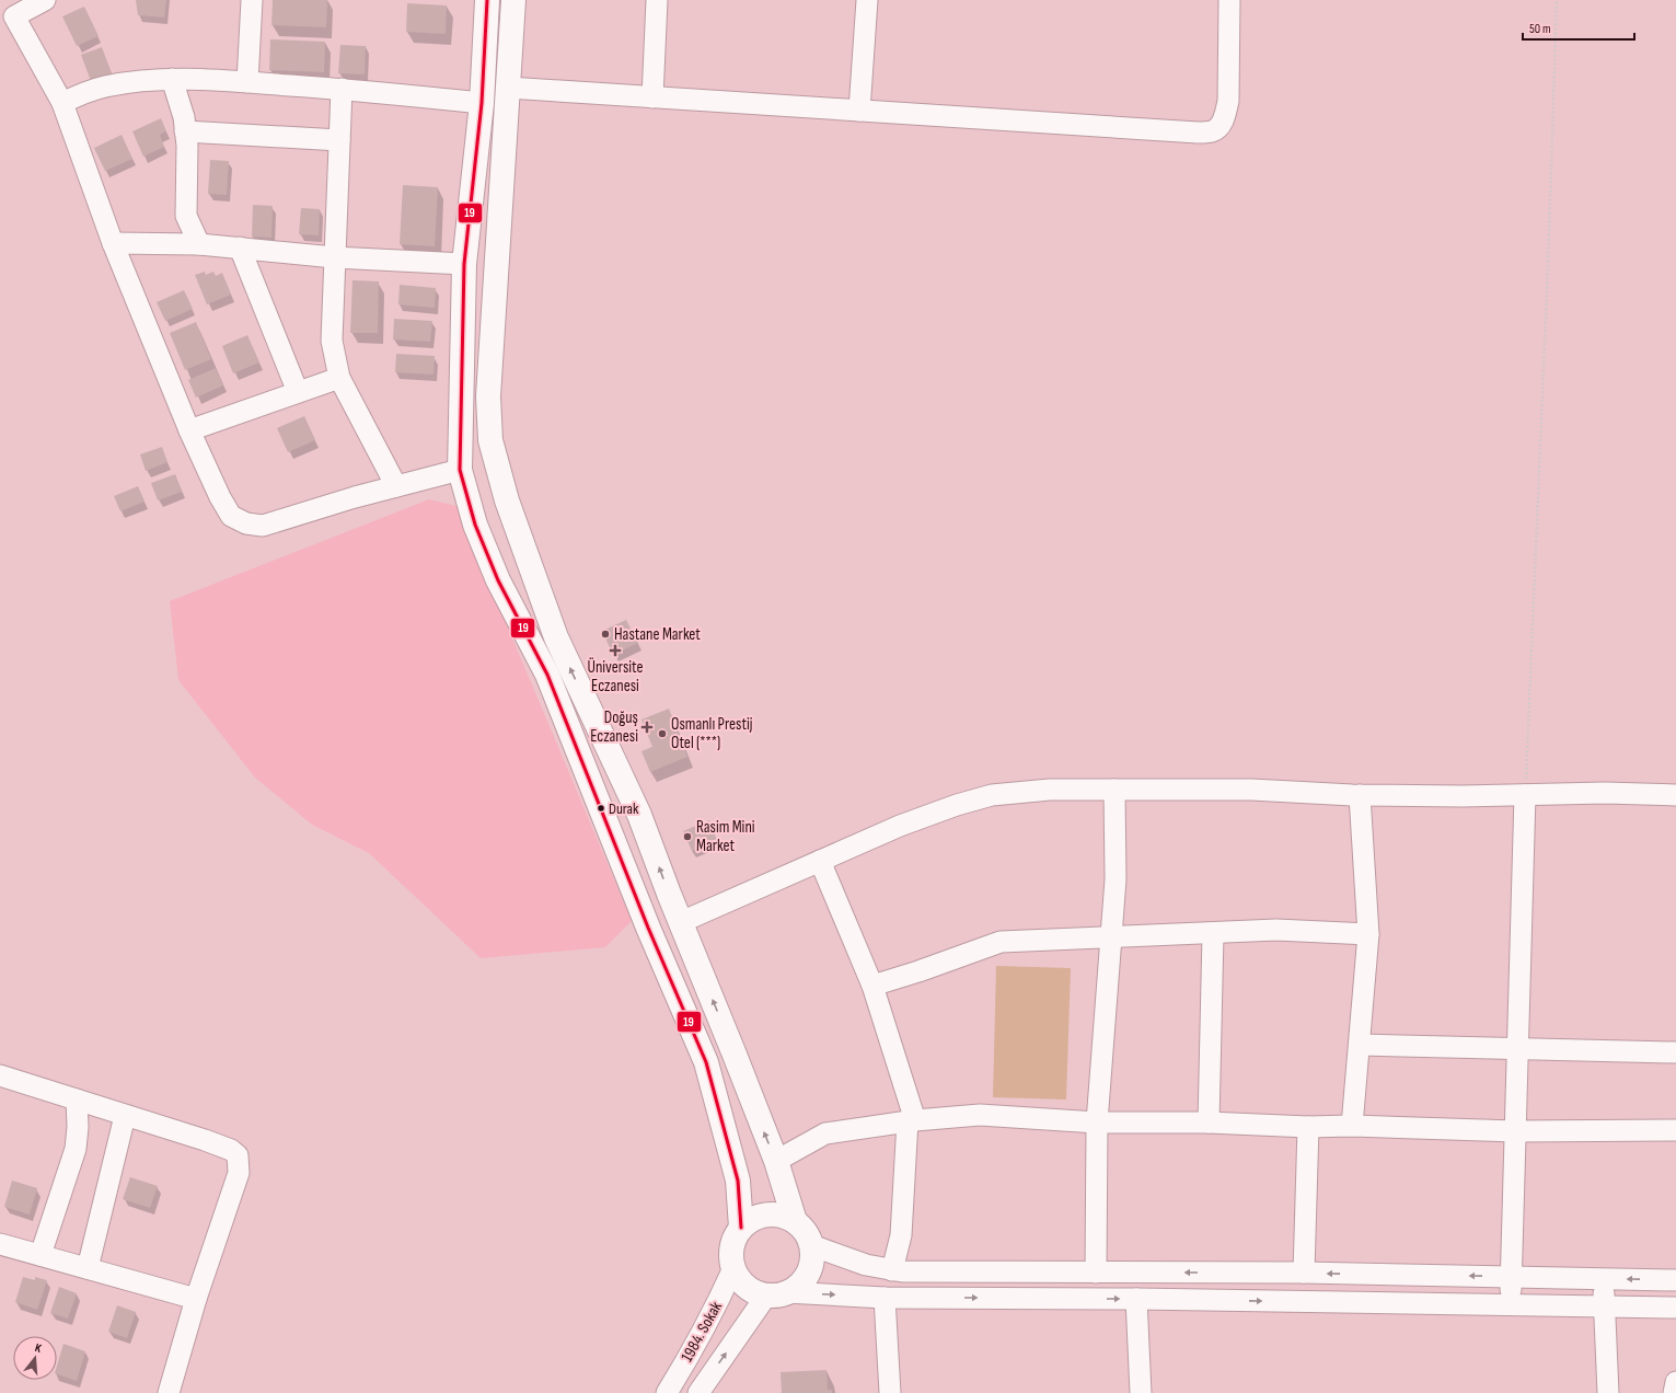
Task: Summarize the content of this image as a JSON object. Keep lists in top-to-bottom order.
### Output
{
  "streets": {
    "street": ["1984. Sokak"]
  },
  "places": {
    "other": [
      "Hastane Market",
      "Osmanlı Prestij Otel (***)",
      "Durak",
      "Rasim Mini Market"
    ],
    "health": ["Üniversite Eczanesi", "Doğuş Eczanesi"]
  },
  "lines": ["transit line 19"],
  "scale_bar": "50 m",
  "north": "top"
}
